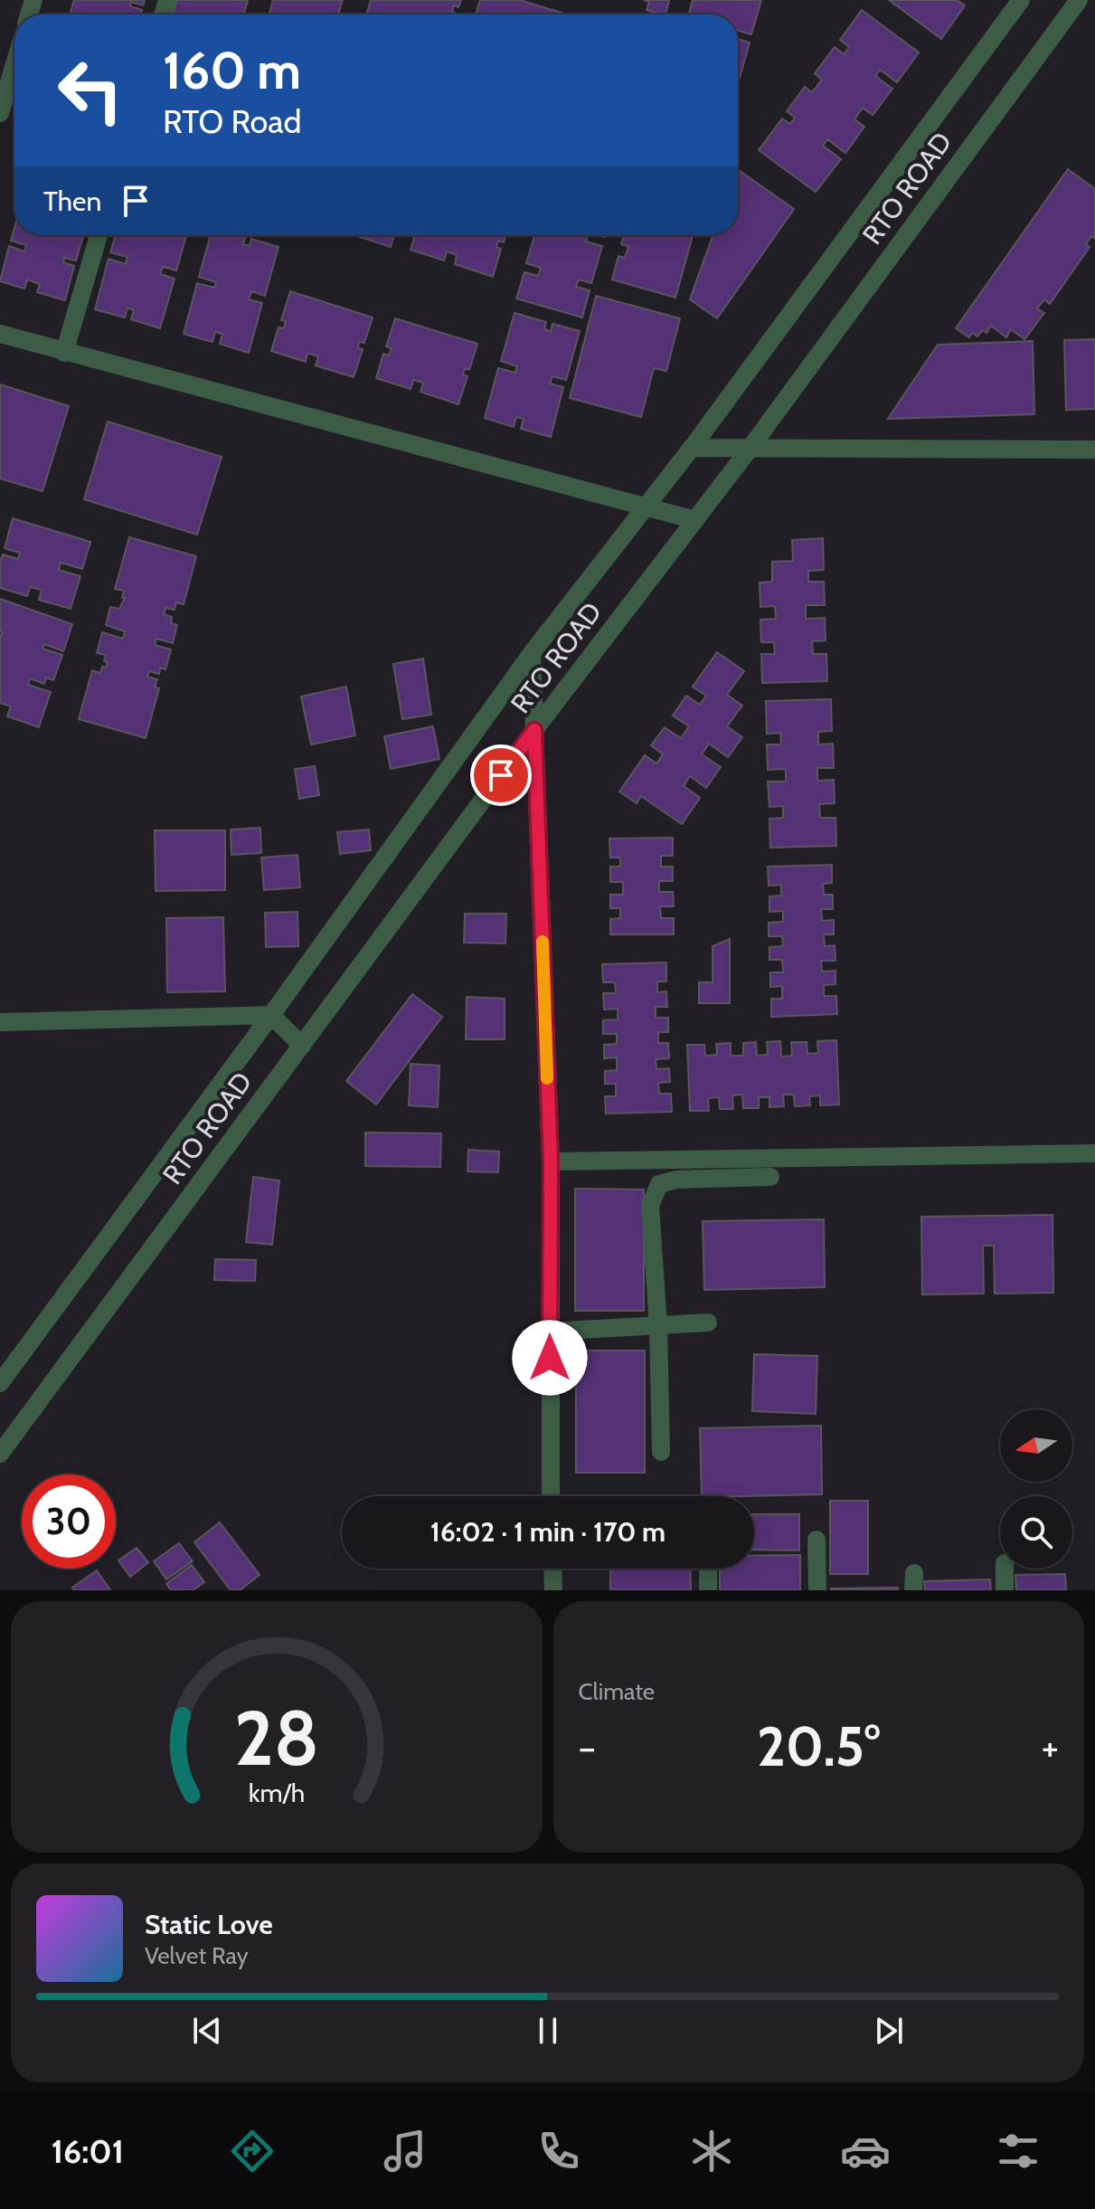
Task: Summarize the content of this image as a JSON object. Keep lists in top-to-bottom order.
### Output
{
  "streets": {
    "street": ["RTO ROAD"]
  },
  "north": "left",
  "page": {
    "turn": ["160 m", "RTO Road"],
    "then": "Then",
    "limit": "30",
    "trip": "16:02 · 1 min · 170 m",
    "tile": "Climate",
    "heat": ["−", "20.5°", "+"],
    "song": ["Static Love", "Velvet Ray"],
    "tabs": "16:01",
    "gauge": ["28", "km/h"]
  }
}
